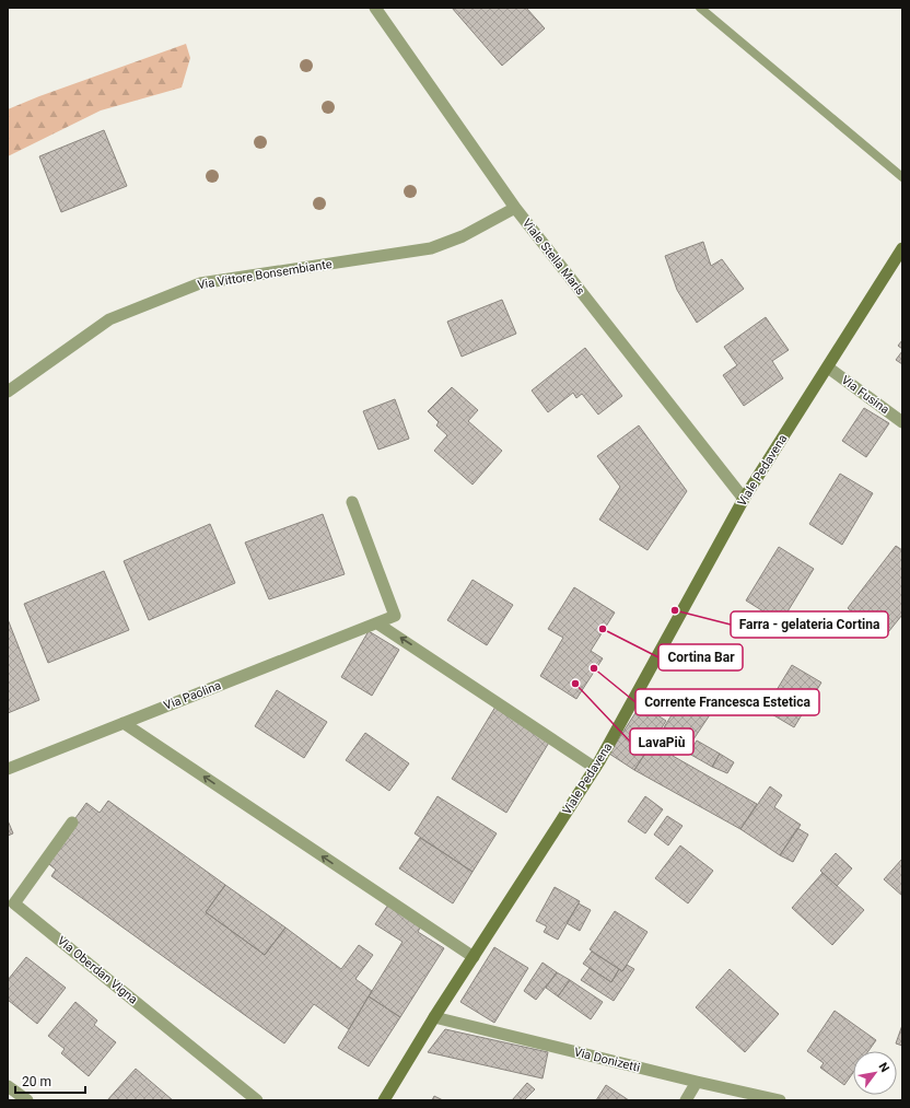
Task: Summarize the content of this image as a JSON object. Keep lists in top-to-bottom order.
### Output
{
  "streets": {
    "main road": ["Viale Pedavena"],
    "street": [
      "Viale Stella Maris",
      "Via Vittore Bonsembiante",
      "Via Fusina",
      "Via Paolina",
      "Via Oberdan Vigna",
      "Via Donizetti"
    ]
  },
  "crossings": [
    ["Viale Stella Maris", "Via Vittore Bonsembiante"],
    ["Viale Stella Maris", "Viale Pedavena"],
    ["Via Fusina", "Viale Pedavena"],
    ["Viale Pedavena", "Via Donizetti"]
  ],
  "places": [
    "Farra - gelateria Cortina",
    "Cortina Bar",
    "Corrente Francesca Estetica",
    "LavaPiù"
  ],
  "scale_bar": "20 m",
  "north": "top right"
}
